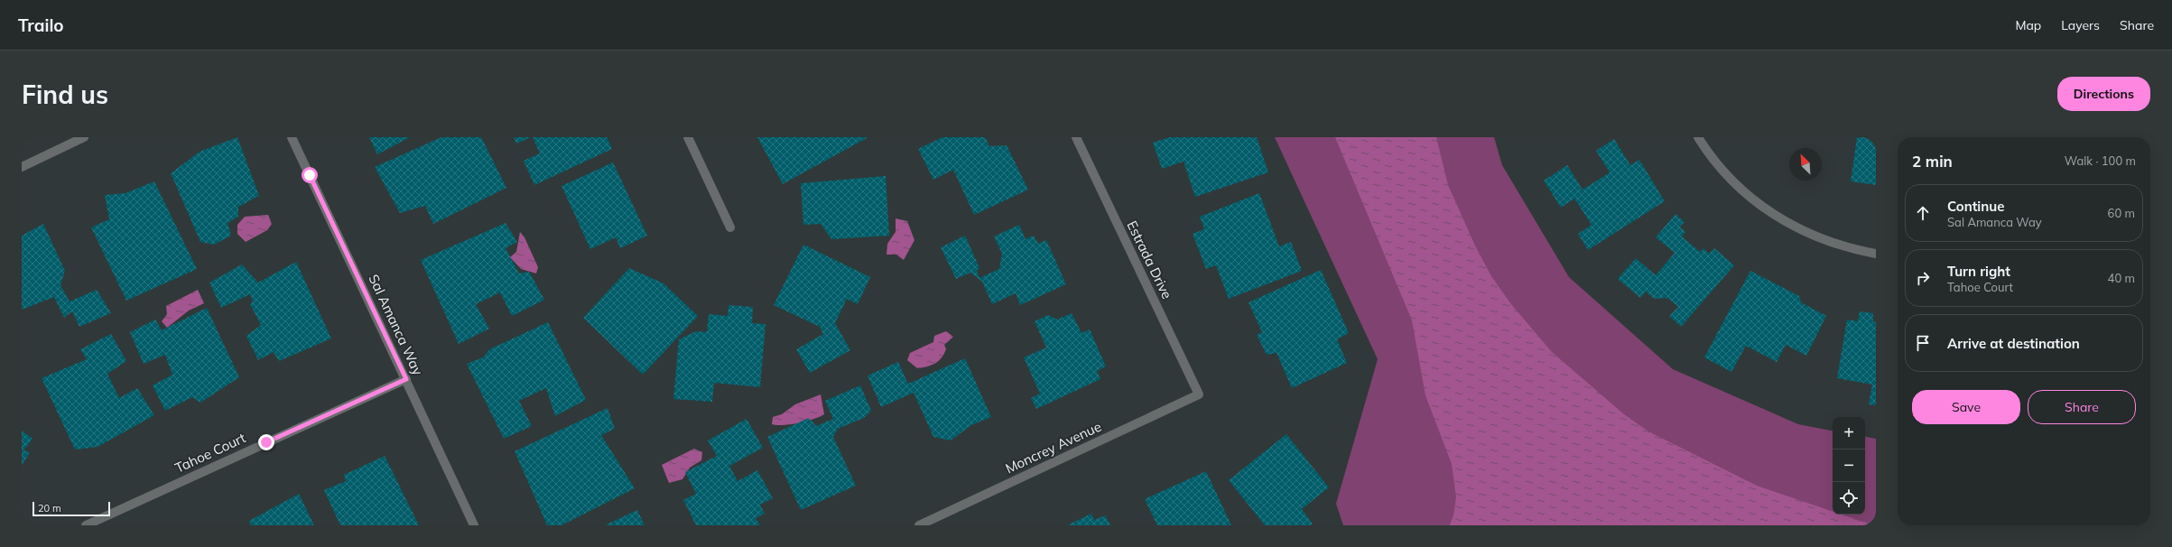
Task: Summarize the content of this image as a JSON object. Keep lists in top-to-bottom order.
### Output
{
  "streets": {
    "street": [
      "Estrada Drive",
      "Sal Amanca Way",
      "Moncrey Avenue",
      "Tahoe Court"
    ]
  },
  "crossings": [
    ["Estrada Drive", "Moncrey Avenue"],
    ["Sal Amanca Way", "Tahoe Court"]
  ],
  "scale_bar": "20 m",
  "north": "top left",
  "page": {
    "header": "Trailo",
    "nav": ["Map", "Layers", "Share"],
    "buttons": [
      "Directions",
      ["Save", "Share"]
    ],
    "title": "Find us",
    "heading": ["2 min", "Walk · 100 m"],
    "list": [
      ["Continue", "Sal Amanca Way", "60 m"],
      ["Turn right", "Tahoe Court", "40 m"],
      "Arrive at destination"
    ],
    "map_buttons": ["+", "−"],
    "scale": "20 m"
  }
}
